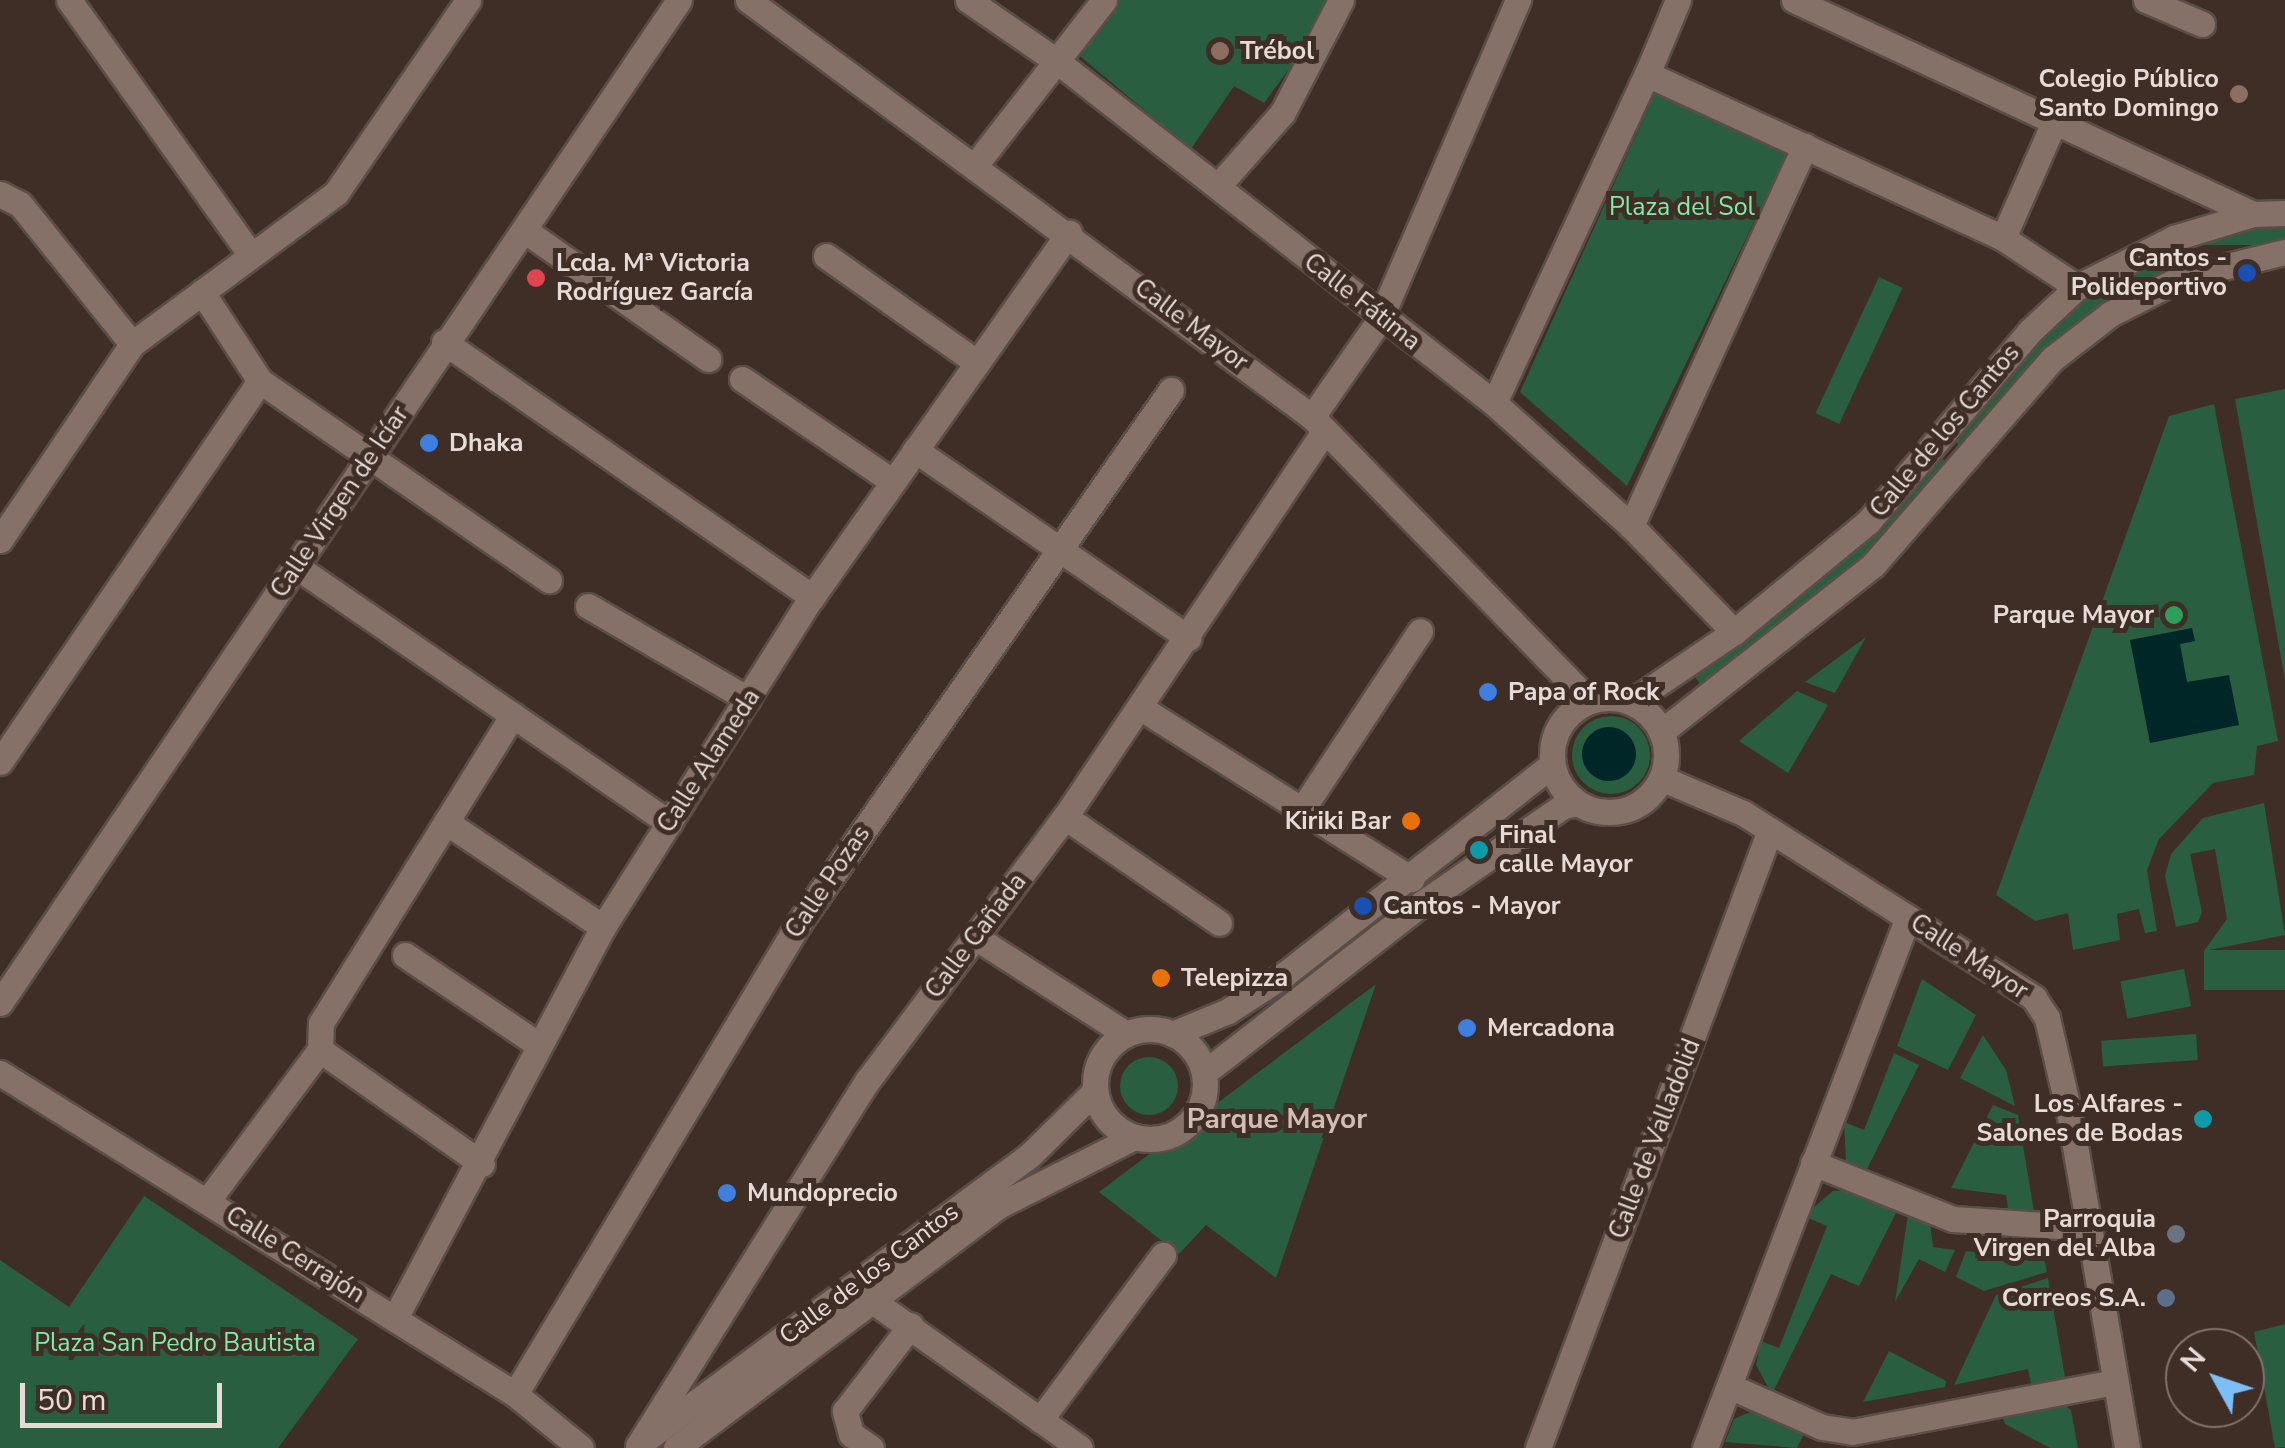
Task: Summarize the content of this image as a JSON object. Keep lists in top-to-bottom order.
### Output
{
  "streets": {
    "street": [
      "Calle Fátima",
      "Calle Mayor",
      "Calle de los Cantos",
      "Calle Virgen de Icíar",
      "Calle Alameda",
      "Calle Pozas",
      "Calle Cañada",
      "Calle de Valladolid",
      "Calle Cerrajón"
    ]
  },
  "crossings": [
    ["Calle Fátima", "Calle de los Cantos"],
    ["Calle Fátima", "Calle Cañada"],
    ["Calle Mayor", "Calle de los Cantos"],
    ["Calle Mayor", "Calle Alameda"],
    ["Calle Mayor", "Calle Cañada"],
    ["Calle Mayor", "Calle de Valladolid"],
    ["Calle de los Cantos", "Calle Cañada"],
    ["Calle Alameda", "Calle Cerrajón"],
    ["Calle Pozas", "Calle Cerrajón"]
  ],
  "districts": ["Parque Mayor"],
  "parks": ["Plaza del Sol", "Plaza San Pedro Bautista"],
  "places": [
    "Trébol",
    "Colegio Público Santo Domingo",
    "Cantos - Polideportivo",
    "Lcda. Mª Victoria Rodríguez García",
    "Dhaka",
    "Parque Mayor",
    "Papa of Rock",
    "Kiriki Bar",
    "Final calle Mayor",
    "Cantos - Mayor",
    "Telepizza",
    "Mercadona",
    "Los Alfares - Salones de Bodas",
    "Mundoprecio",
    "Parroquia Virgen del Alba",
    "Correos S.A."
  ],
  "scale_bar": "50 m",
  "north": "top left"
}
